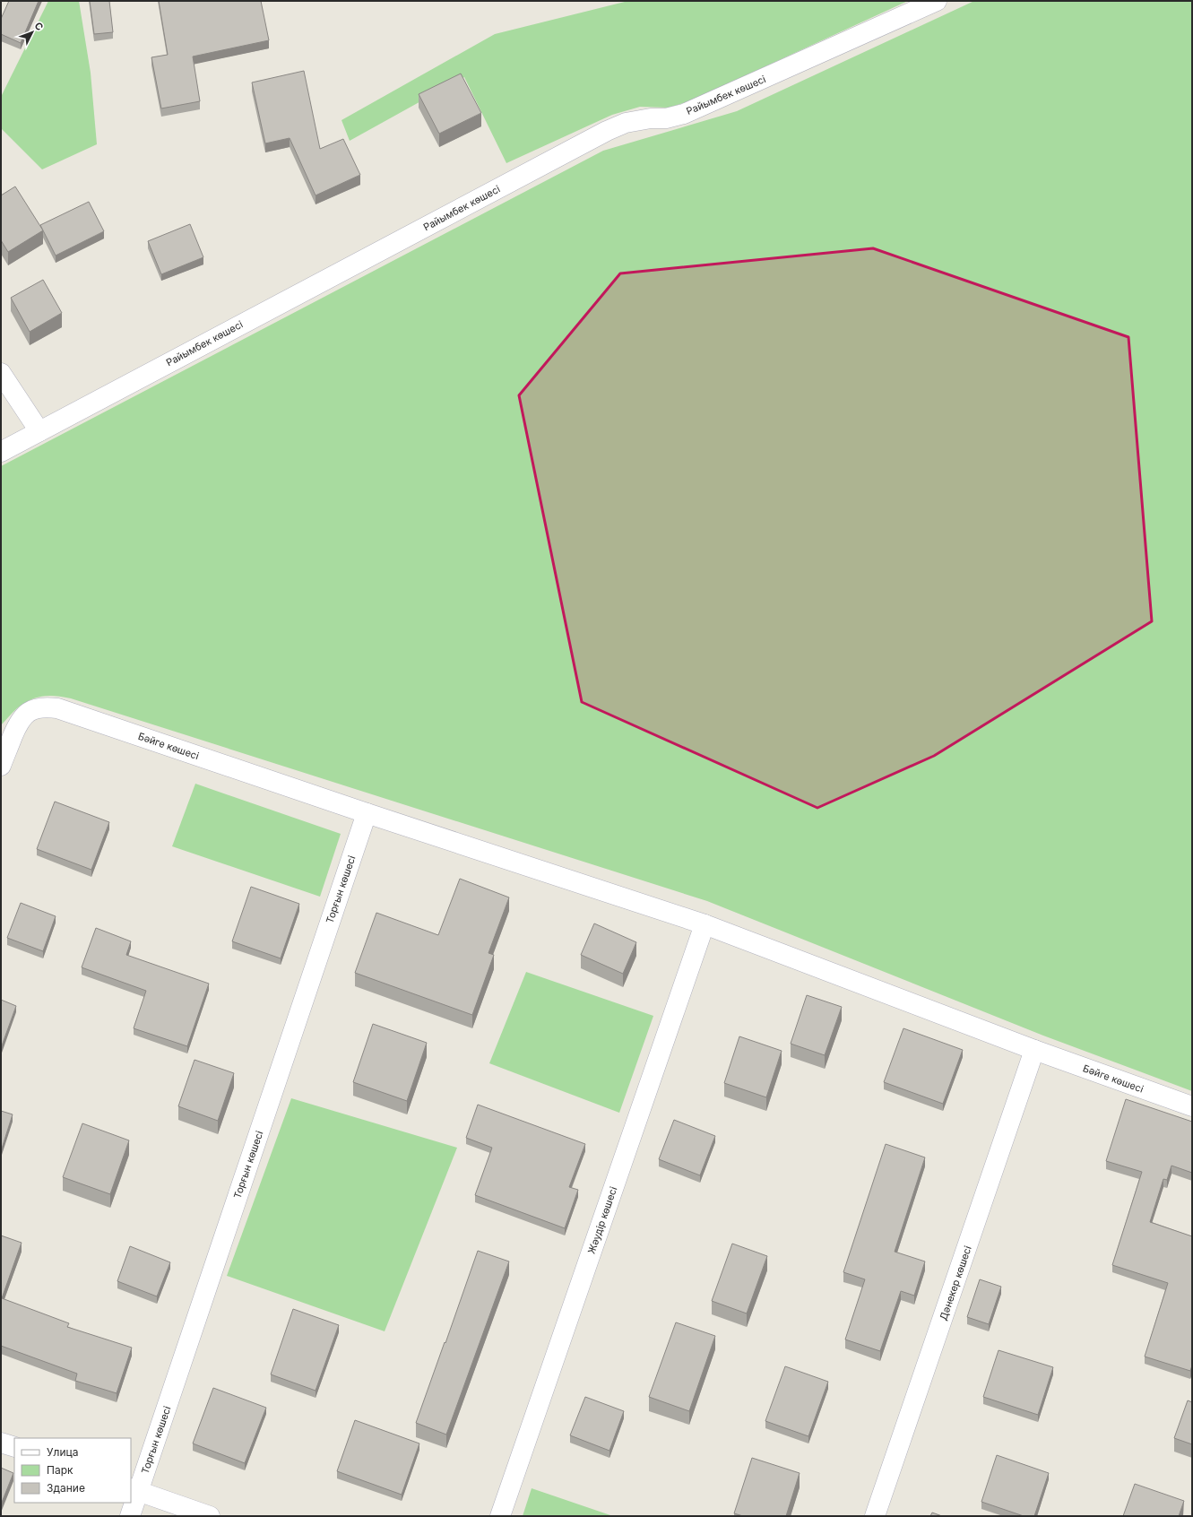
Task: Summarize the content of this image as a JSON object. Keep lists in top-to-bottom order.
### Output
{
  "streets": {
    "street": [
      "Райымбек көшесі",
      "Бәйге көшесі",
      "Торғын көшесі",
      "Жәудір көшесі",
      "Дәнекер көшесі"
    ]
  },
  "crossings": [
    ["Бәйге көшесі", "Торғын көшесі"],
    ["Бәйге көшесі", "Жәудір көшесі"],
    ["Бәйге көшесі", "Дәнекер көшесі"]
  ],
  "legend": ["Улица", "Парк", "Здание"],
  "north": "top right"
}
